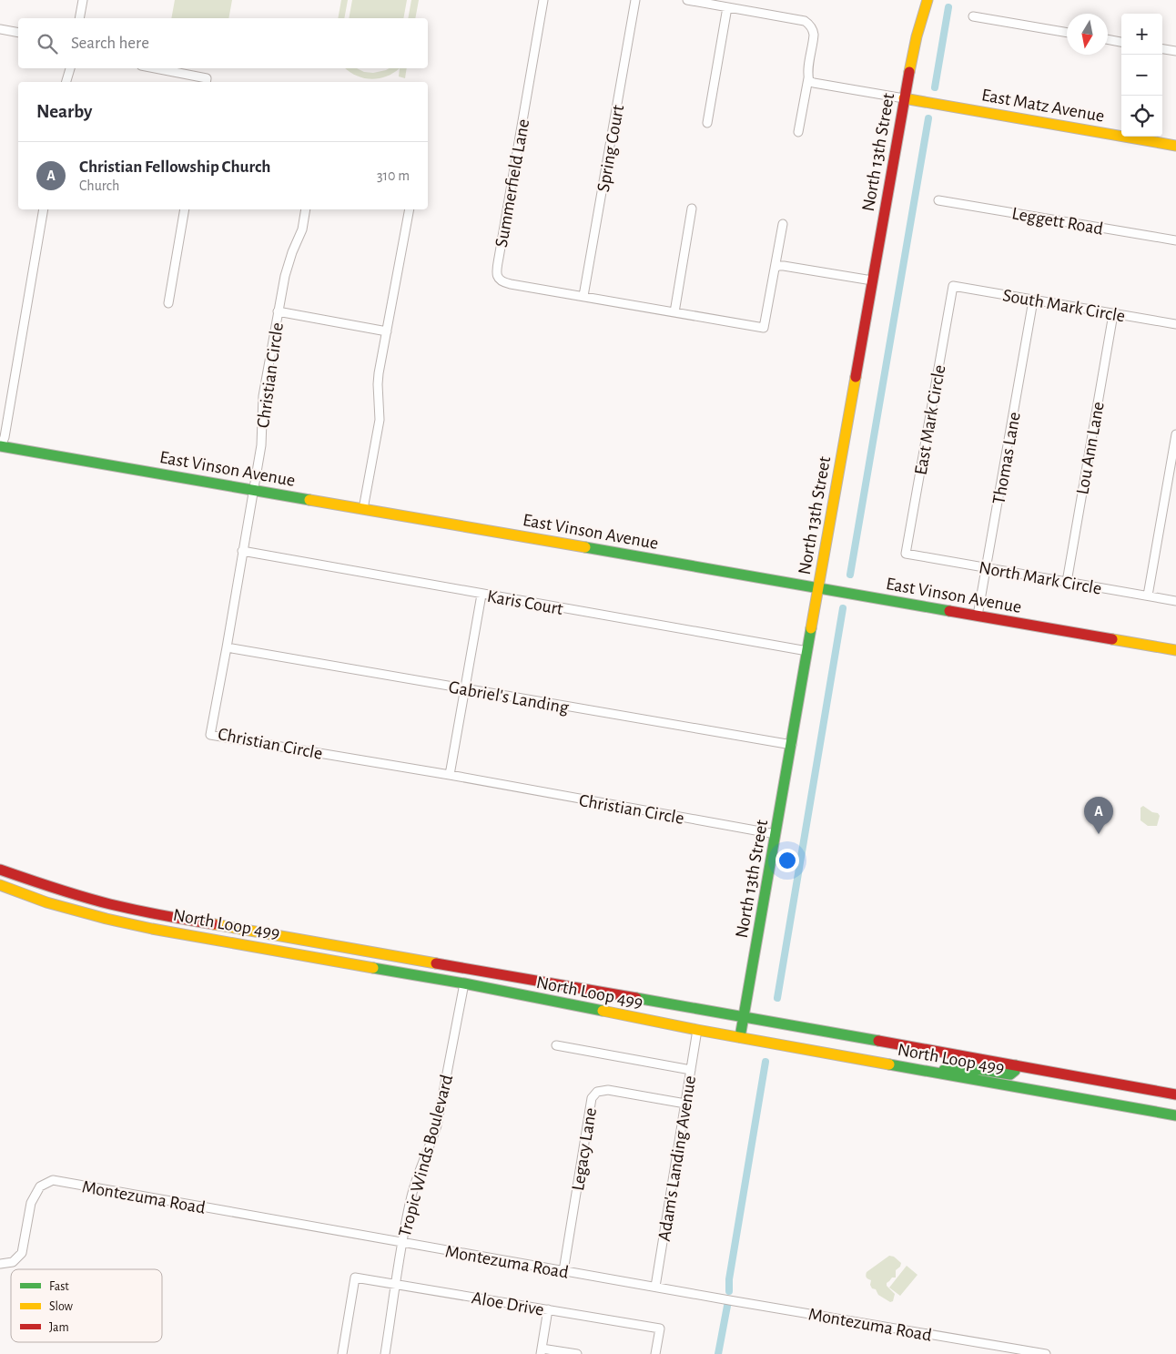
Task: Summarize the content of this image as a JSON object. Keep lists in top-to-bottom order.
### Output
{
  "streets": {
    "main road": [
      "East Matz Avenue",
      "North 13th Street",
      "East Vinson Avenue",
      "North Loop 499"
    ],
    "street": [
      "Spring Court",
      "Summerfield Lane",
      "Leggett Road",
      "South Mark Circle",
      "Christian Circle",
      "East Mark Circle",
      "Lou Ann Lane",
      "Thomas Lane",
      "North Mark Circle",
      "Karis Court",
      "Gabriel's Landing",
      "Legacy Lane",
      "Tropic Winds Boulevard",
      "Adam's Landing Avenue",
      "Montezuma Road",
      "Aloe Drive"
    ]
  },
  "crossings": [
    ["East Matz Avenue", "North 13th Street"],
    ["Spring Court", "Summerfield Lane"],
    ["North 13th Street", "Christian Circle"],
    ["North 13th Street", "East Vinson Avenue"],
    ["North 13th Street", "Karis Court"],
    ["North 13th Street", "Gabriel's Landing"],
    ["North 13th Street", "North Loop 499"],
    ["South Mark Circle", "East Mark Circle"],
    ["South Mark Circle", "Lou Ann Lane"],
    ["South Mark Circle", "Thomas Lane"],
    ["Christian Circle", "East Vinson Avenue"],
    ["Christian Circle", "Karis Court"],
    ["Christian Circle", "Gabriel's Landing"],
    ["East Mark Circle", "North Mark Circle"],
    ["Lou Ann Lane", "North Mark Circle"],
    ["Thomas Lane", "East Vinson Avenue"],
    ["Thomas Lane", "North Mark Circle"],
    ["North Loop 499", "Tropic Winds Boulevard"],
    ["North Loop 499", "Adam's Landing Avenue"],
    ["Legacy Lane", "Adam's Landing Avenue"],
    ["Legacy Lane", "Montezuma Road"],
    ["Tropic Winds Boulevard", "Montezuma Road"],
    ["Tropic Winds Boulevard", "Aloe Drive"],
    ["Adam's Landing Avenue", "Montezuma Road"]
  ],
  "legend": ["Fast", "Slow", "Jam"],
  "north": "bottom",
  "page": {
    "map_buttons": ["+", "−"],
    "search": "Search here",
    "heading": "Nearby",
    "list": [
      {
        "mark": "A",
        "name": "Christian Fellowship Church",
        "note": "Church",
        "value": "310 m"
      }
    ],
    "pins": "A"
  }
}
